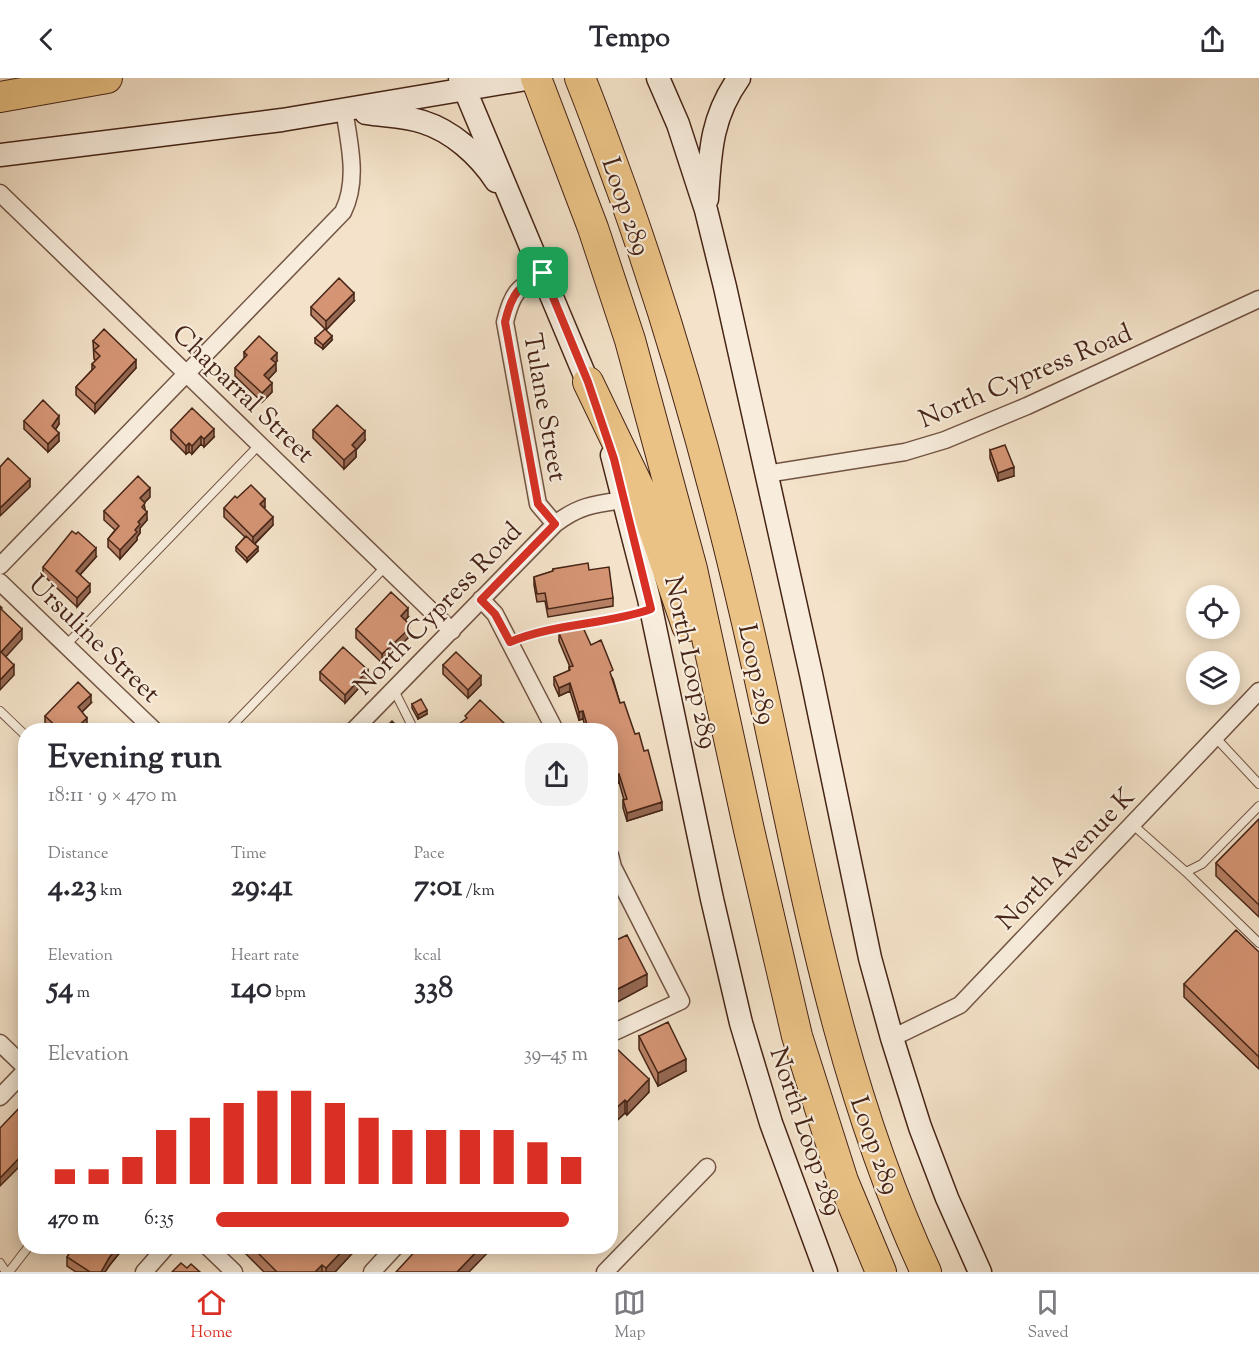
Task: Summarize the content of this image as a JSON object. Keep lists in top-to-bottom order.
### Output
{
  "streets": {
    "highway": ["Loop 289"],
    "main road": ["North Loop 289"],
    "street": [
      "North Cypress Road",
      "Chaparral Street",
      "Tulane Street",
      "Ursuline Street",
      "North Avenue K"
    ]
  },
  "crossings": [
    ["North Cypress Road", "Chaparral Street"],
    ["North Cypress Road", "Tulane Street"],
    ["North Cypress Road", "North Loop 289"],
    ["Tulane Street", "North Loop 289"]
  ],
  "page": {
    "header": "Tempo",
    "heading": ["Evening run", "18:11 · 9 × 470 m"],
    "stats": [
      ["Distance", "4.23 km"],
      ["Time", "29:41"],
      ["Pace", "7:01 /km"],
      ["Elevation", "54 m"],
      ["Heart rate", "140 bpm"],
      ["kcal", "338"]
    ],
    "chart": ["Elevation", "39–45 m"],
    "list": [
      {
        "name": "470 m",
        "note": "6:35"
      }
    ],
    "tabs": ["Home", "Map", "Saved"]
  }
}
